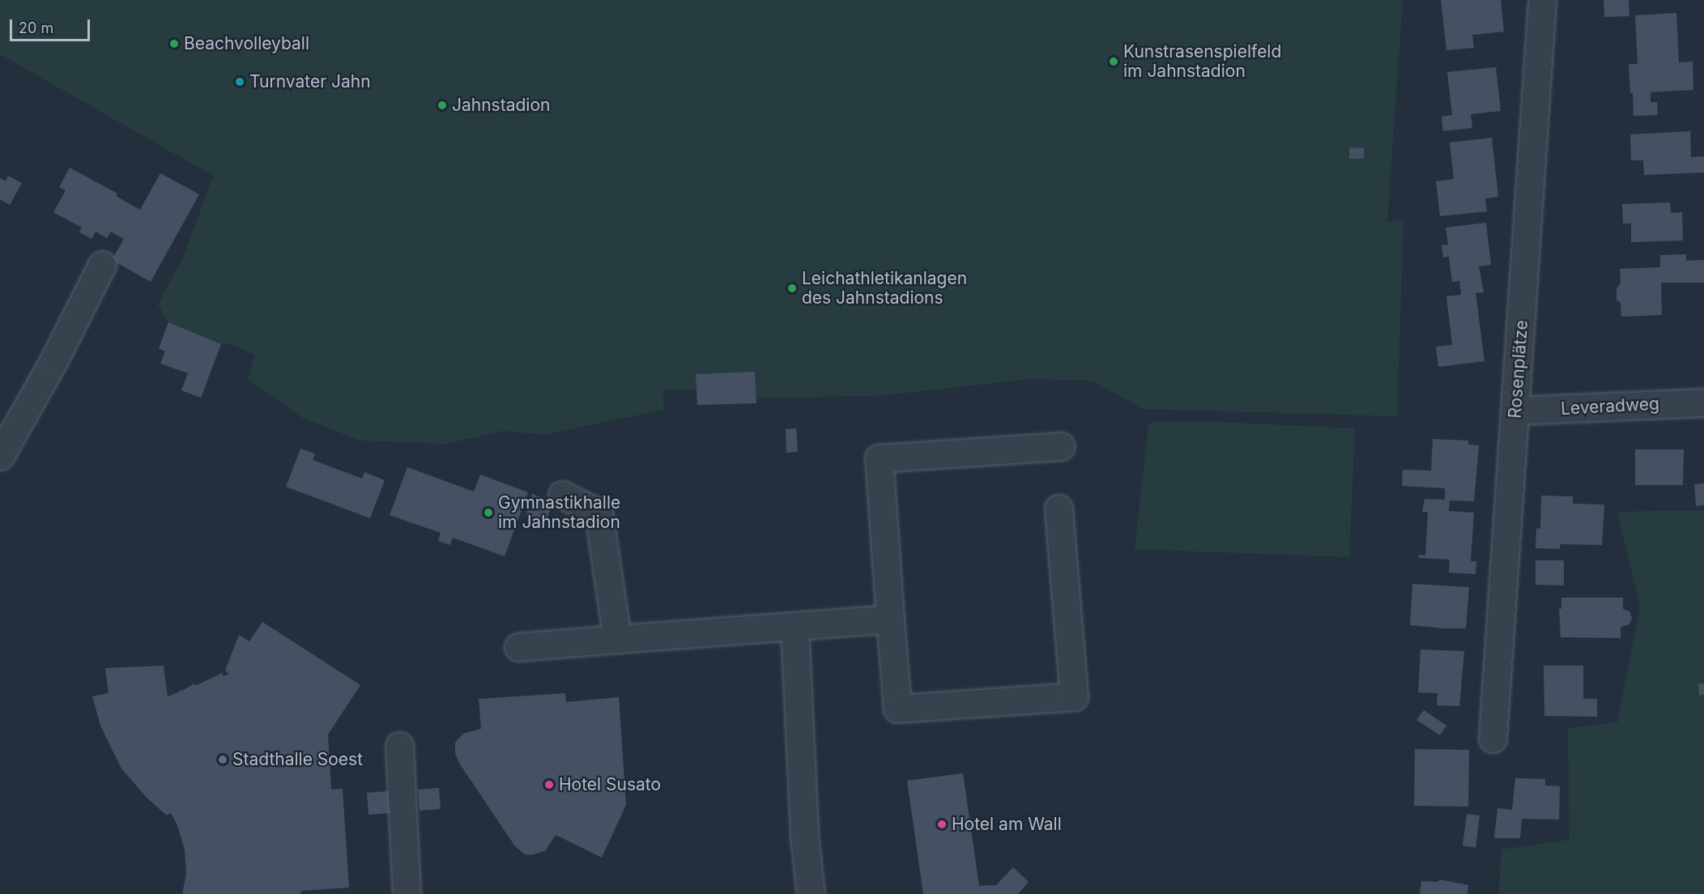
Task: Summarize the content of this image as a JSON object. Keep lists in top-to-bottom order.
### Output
{
  "streets": {
    "street": ["Rosenplätze", "Leveradweg"]
  },
  "crossings": [
    ["Rosenplätze", "Leveradweg"]
  ],
  "places": [
    "Beachvolleyball",
    "Kunstrasenspielfeld im Jahnstadion",
    "Turnvater Jahn",
    "Jahnstadion",
    "Leichathletikanlagen des Jahnstadions",
    "Gymnastikhalle im Jahnstadion",
    "Stadthalle Soest",
    "Hotel Susato",
    "Hotel am Wall"
  ],
  "scale_bar": "20 m"
}
